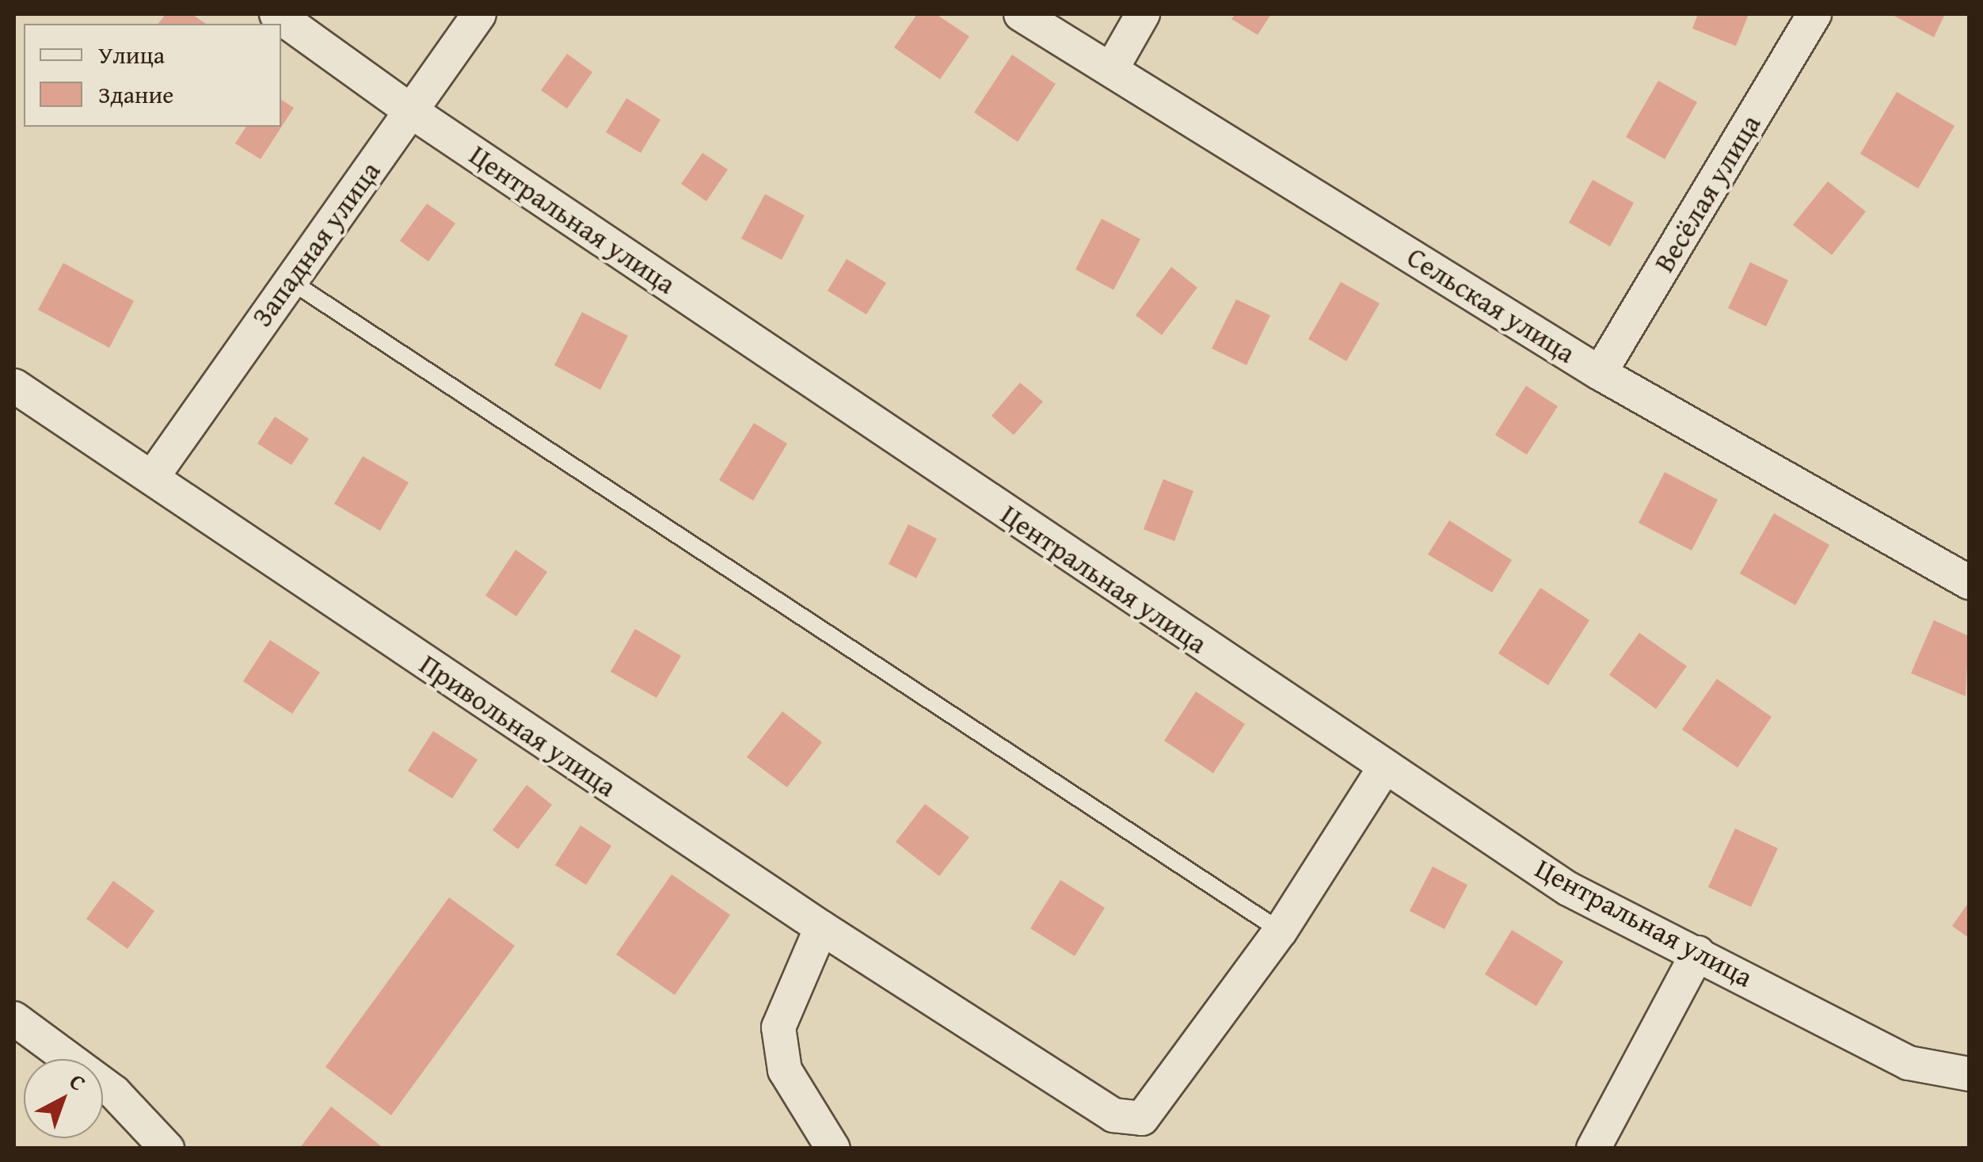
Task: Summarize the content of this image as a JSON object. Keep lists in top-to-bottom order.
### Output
{
  "streets": {
    "street": [
      "Весёлая улица",
      "Центральная улица",
      "Западная улица",
      "Сельская улица",
      "Привольная улица"
    ]
  },
  "crossings": [
    ["Весёлая улица", "Сельская улица"],
    ["Центральная улица", "Западная улица"],
    ["Западная улица", "Привольная улица"]
  ],
  "legend": ["Улица", "Здание"],
  "north": "top right"
}
